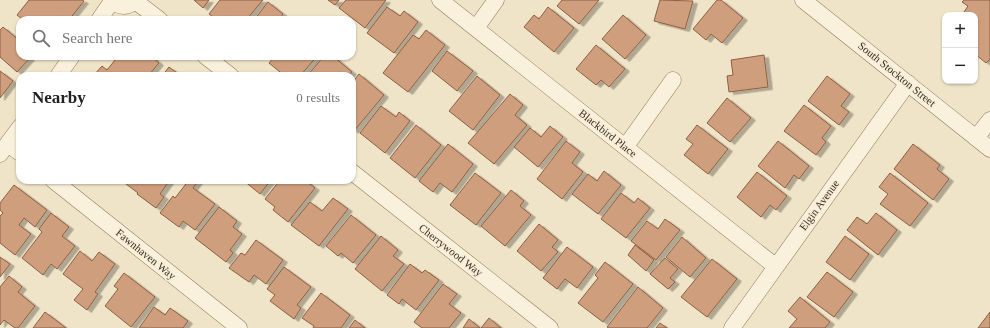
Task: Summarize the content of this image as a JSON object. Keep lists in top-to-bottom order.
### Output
{
  "streets": {
    "street": [
      "South Stockton Street",
      "Blackbird Place",
      "Elgin Avenue",
      "Cherrywood Way",
      "Fawnhaven Way"
    ]
  },
  "crossings": [
    ["South Stockton Street", "Elgin Avenue"],
    ["Blackbird Place", "Elgin Avenue"]
  ],
  "page": {
    "map_buttons": ["+", "−"],
    "search": "Search here",
    "heading": ["Nearby", "0 results"]
  }
}
